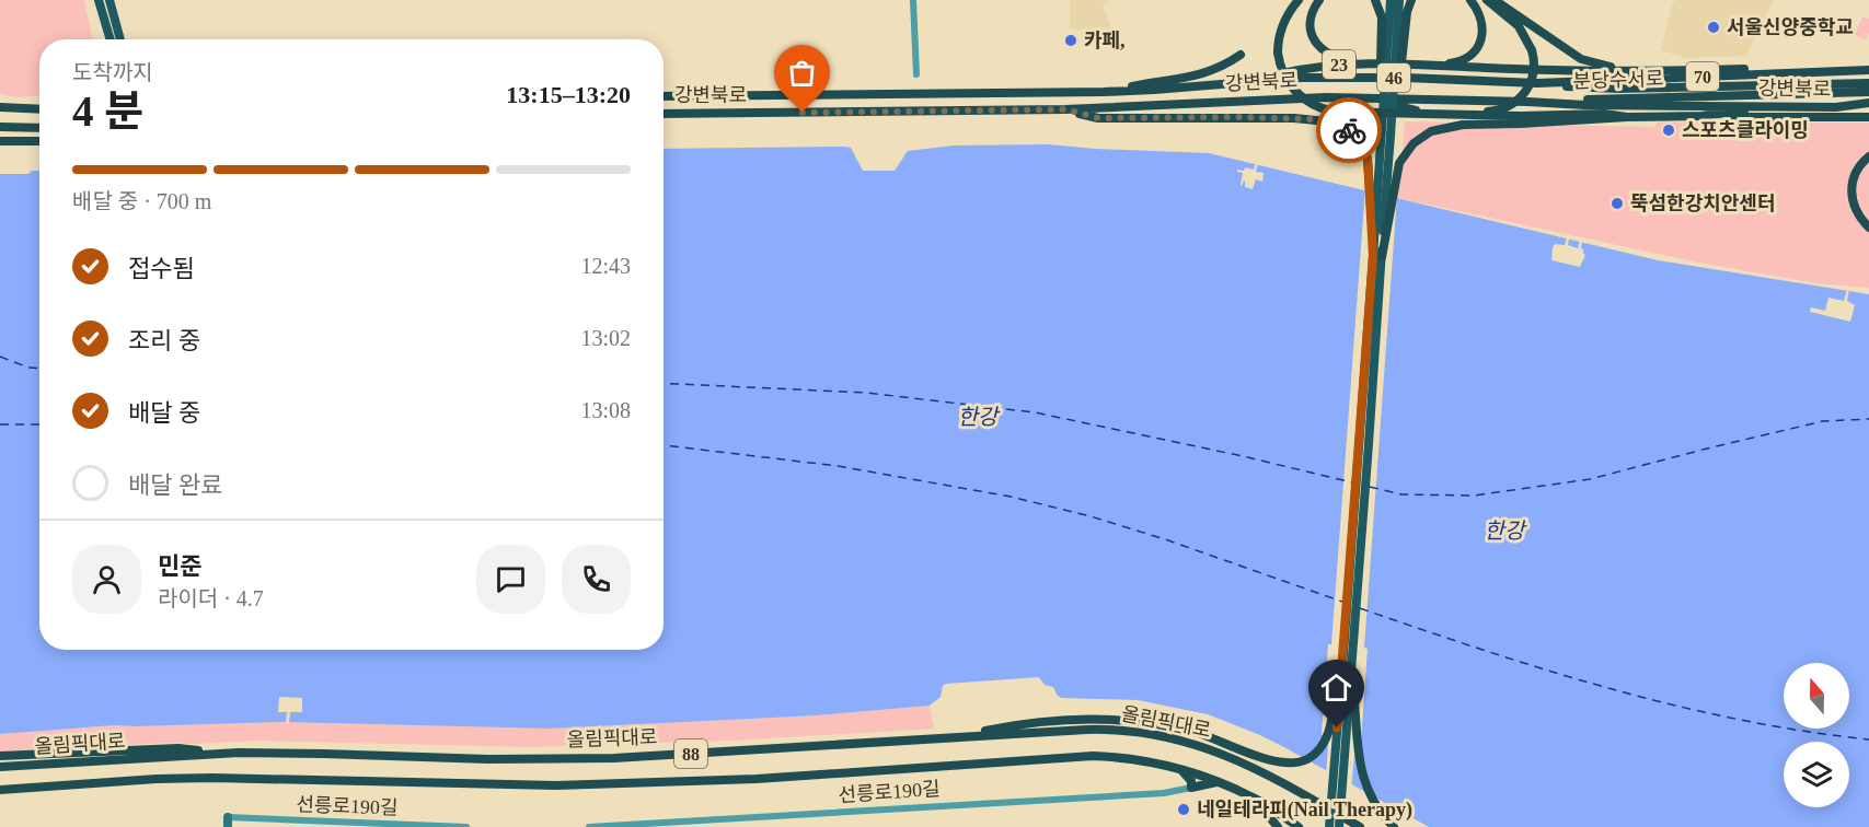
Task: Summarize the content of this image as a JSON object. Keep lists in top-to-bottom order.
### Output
{
  "streets": {
    "highway": [
      "23",
      "70",
      "46",
      "분당수서로",
      "강변북로",
      "올림픽대로",
      "88"
    ],
    "street": ["선릉로190길"]
  },
  "crossings": [
    ["23", "강변북로"],
    ["분당수서로", "강변북로"]
  ],
  "water": ["한강"],
  "places": [
    "서울신양중학교",
    "카페,",
    "스포츠클라이밍",
    "뚝섬한강치안센터",
    "네일테라피(Nail Therapy)"
  ],
  "north": "top",
  "page": {
    "heading": ["4 분", "도착까지", "13:15–13:20"],
    "panel": ["민준", "라이더 · 4.7"],
    "bar": "배달 중 · 700 m",
    "list": [
      ["접수됨", "12:43"],
      ["조리 중", "13:02"],
      ["배달 중", "13:08"],
      "배달 완료"
    ]
  }
}
